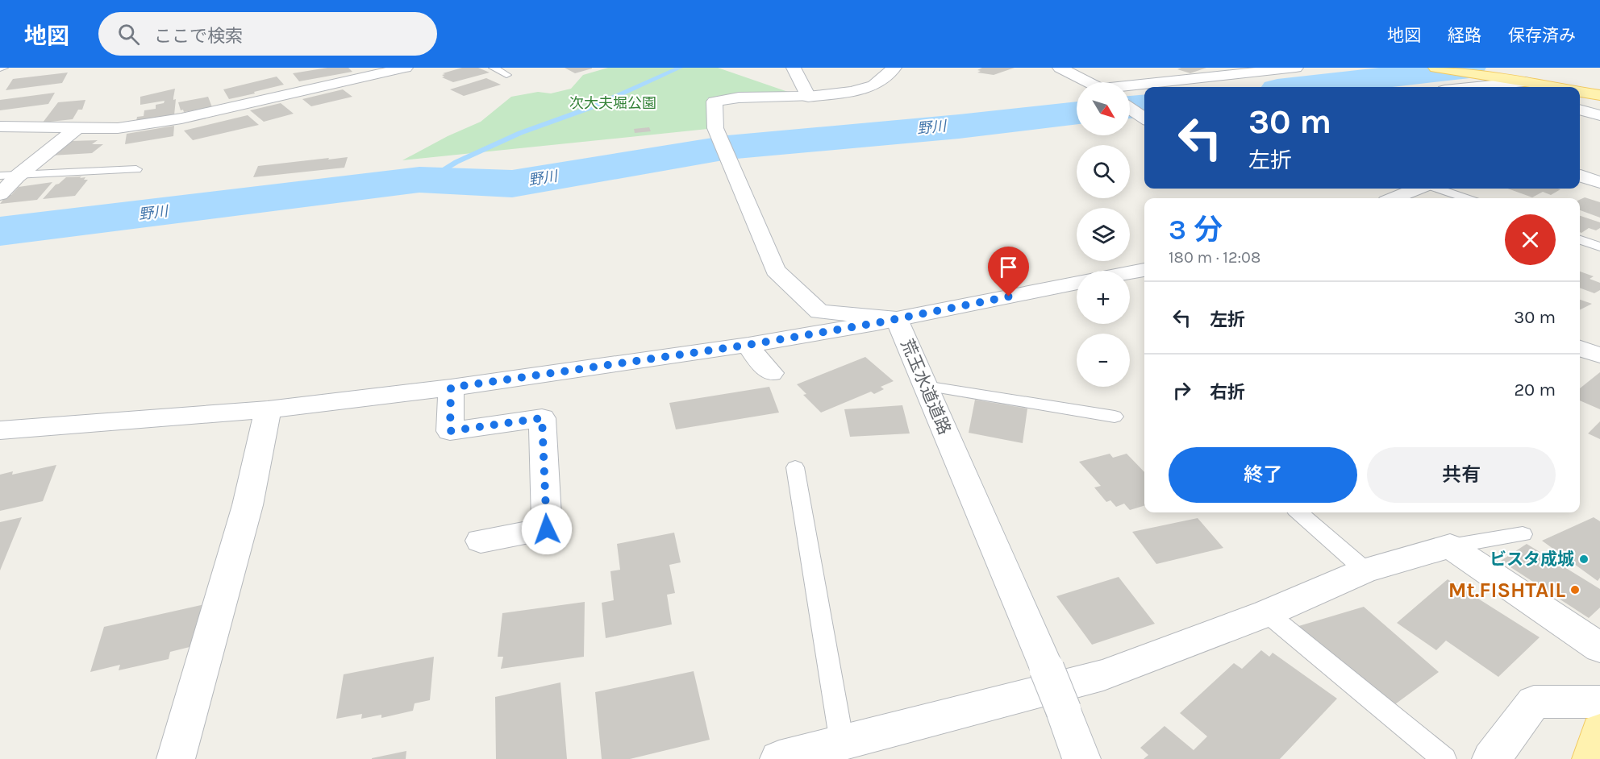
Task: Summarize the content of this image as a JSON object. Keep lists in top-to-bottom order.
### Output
{
  "streets": {
    "street": ["荒玉水道道路"]
  },
  "water": ["野川"],
  "parks": ["次大夫堀公園"],
  "places": ["ビスタ成城", "Mt.FISHTAIL"],
  "north": "bottom right",
  "page": {
    "header": "地図",
    "search": "ここで検索",
    "nav": ["地図", "経路", "保存済み"],
    "map_buttons": ["+", "−"],
    "turn": ["30 m", "左折"],
    "heading": ["3 分", "180 m · 12:08"],
    "list": [
      {
        "name": "左折",
        "value": "30 m"
      },
      {
        "name": "右折",
        "value": "20 m"
      }
    ],
    "buttons": ["終了", "共有"]
  }
}
